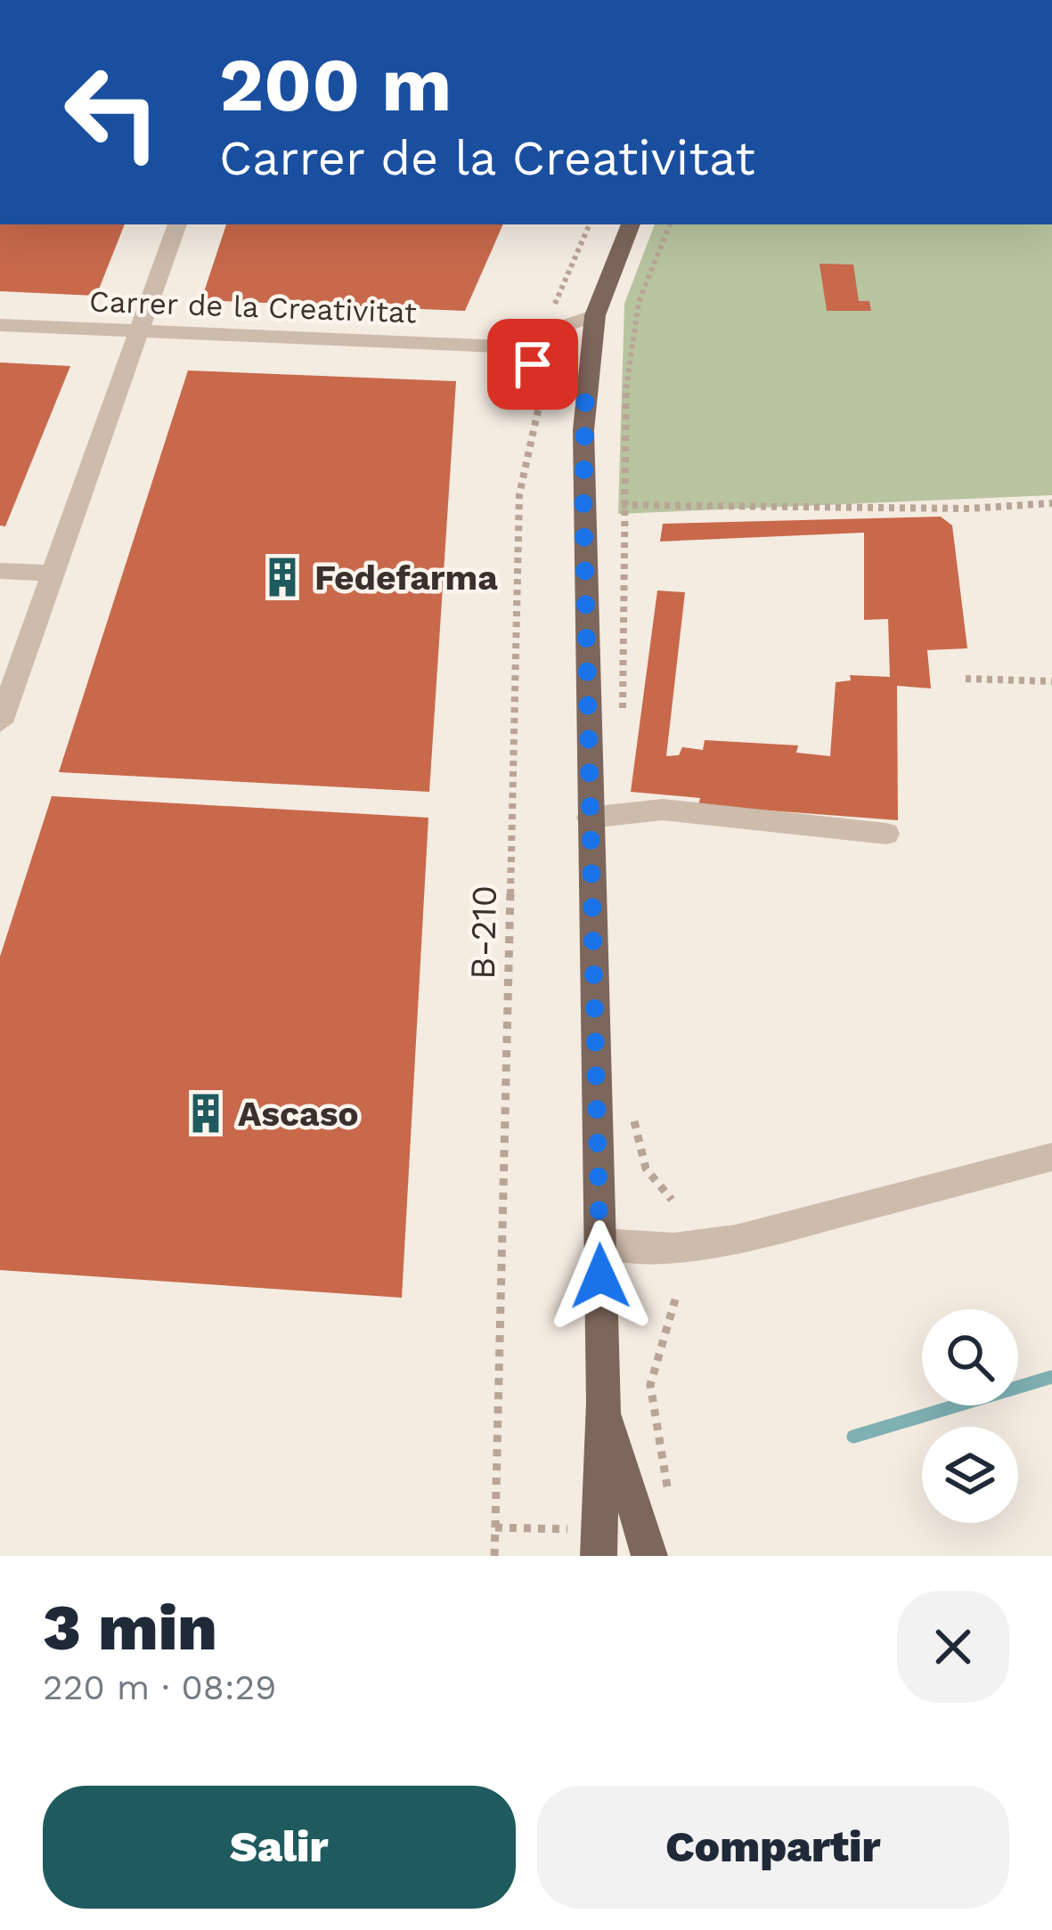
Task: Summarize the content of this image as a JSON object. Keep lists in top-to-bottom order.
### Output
{
  "streets": {
    "street": ["Carrer de la Creativitat"],
    "path": ["B-210"]
  },
  "places": {
    "building": ["Fedefarma", "Ascaso"]
  },
  "page": {
    "turn": ["200 m", "Carrer de la Creativitat"],
    "heading": ["3 min", "220 m · 08:29"],
    "buttons": ["Salir", "Compartir"]
  }
}
